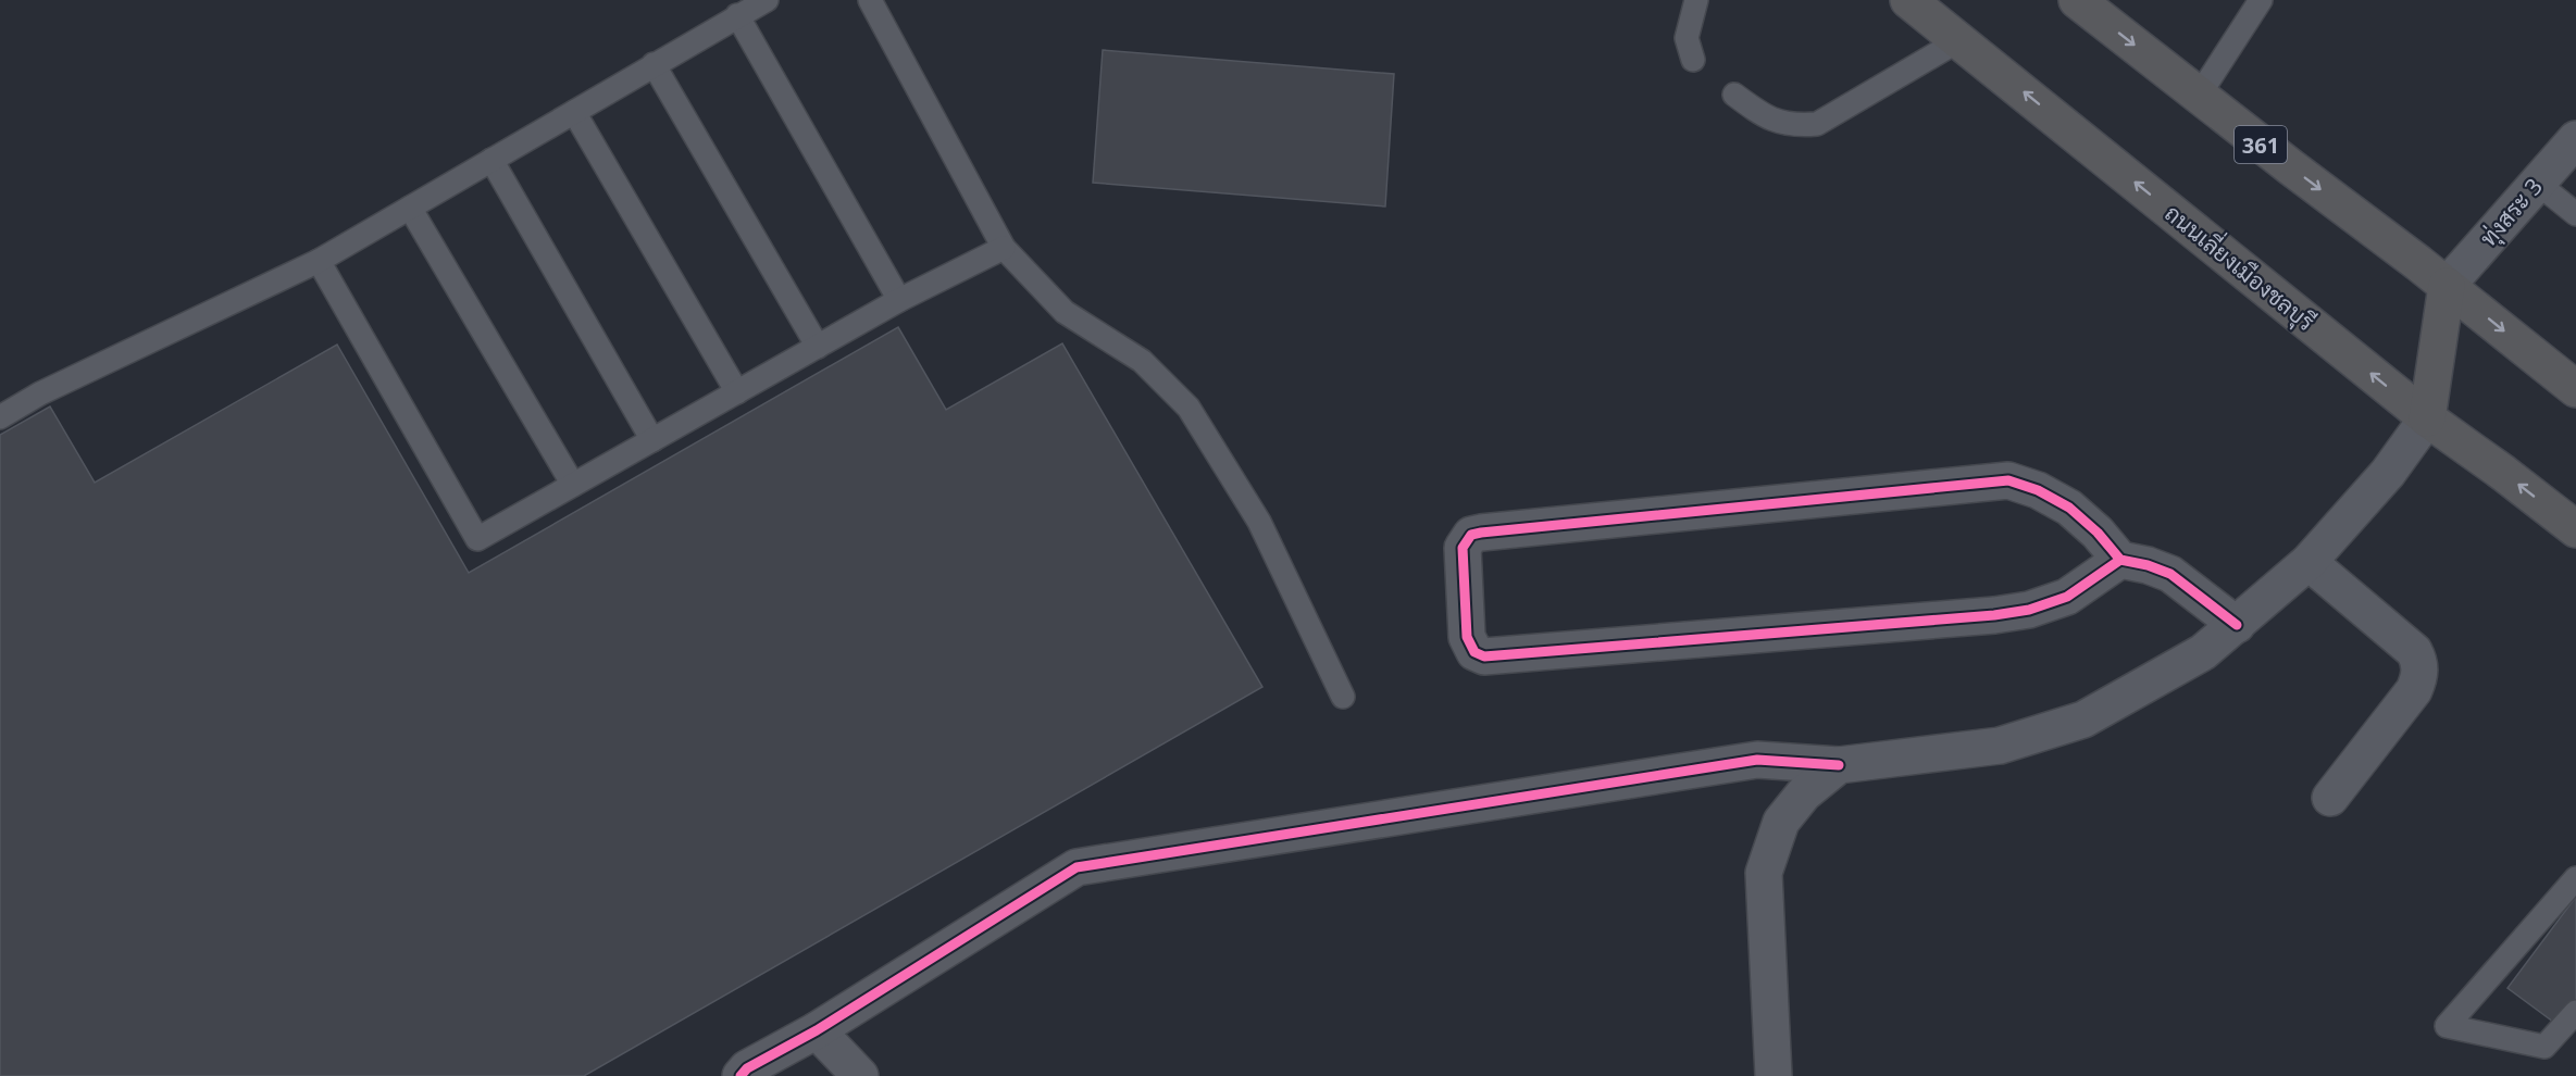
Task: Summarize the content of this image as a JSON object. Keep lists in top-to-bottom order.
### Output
{
  "streets": {
    "highway": ["361", "ถนนเลี่ยงเมืองชลบุรี"],
    "street": ["ทุ่งสระ 3"]
  },
  "crossings": [
    ["361", "ทุ่งสระ 3"]
  ]
}
